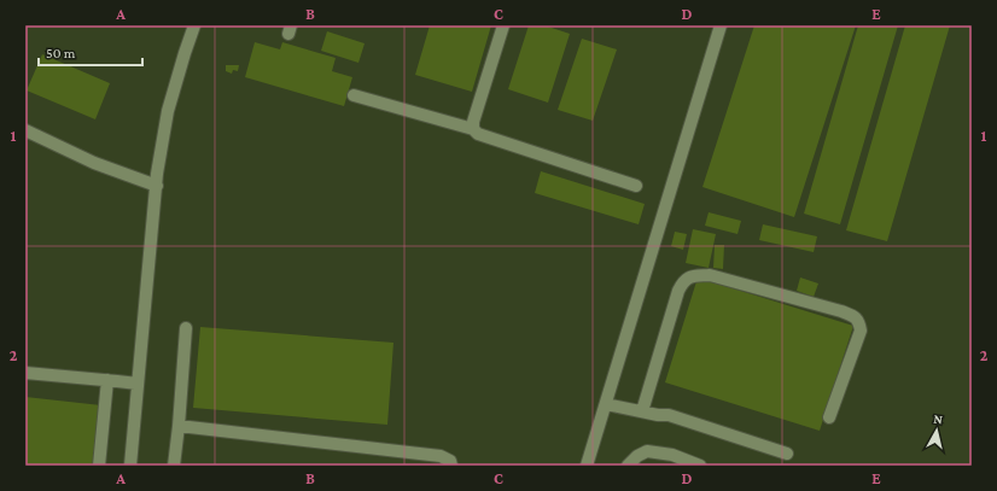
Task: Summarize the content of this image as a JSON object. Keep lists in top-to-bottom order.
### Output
{
  "scale_bar": "50 m",
  "north": "top",
  "grid": {
    "columns": [
      "A",
      "B",
      "C",
      "D",
      "E"
    ],
    "rows": ["1", "2"]
  }
}
